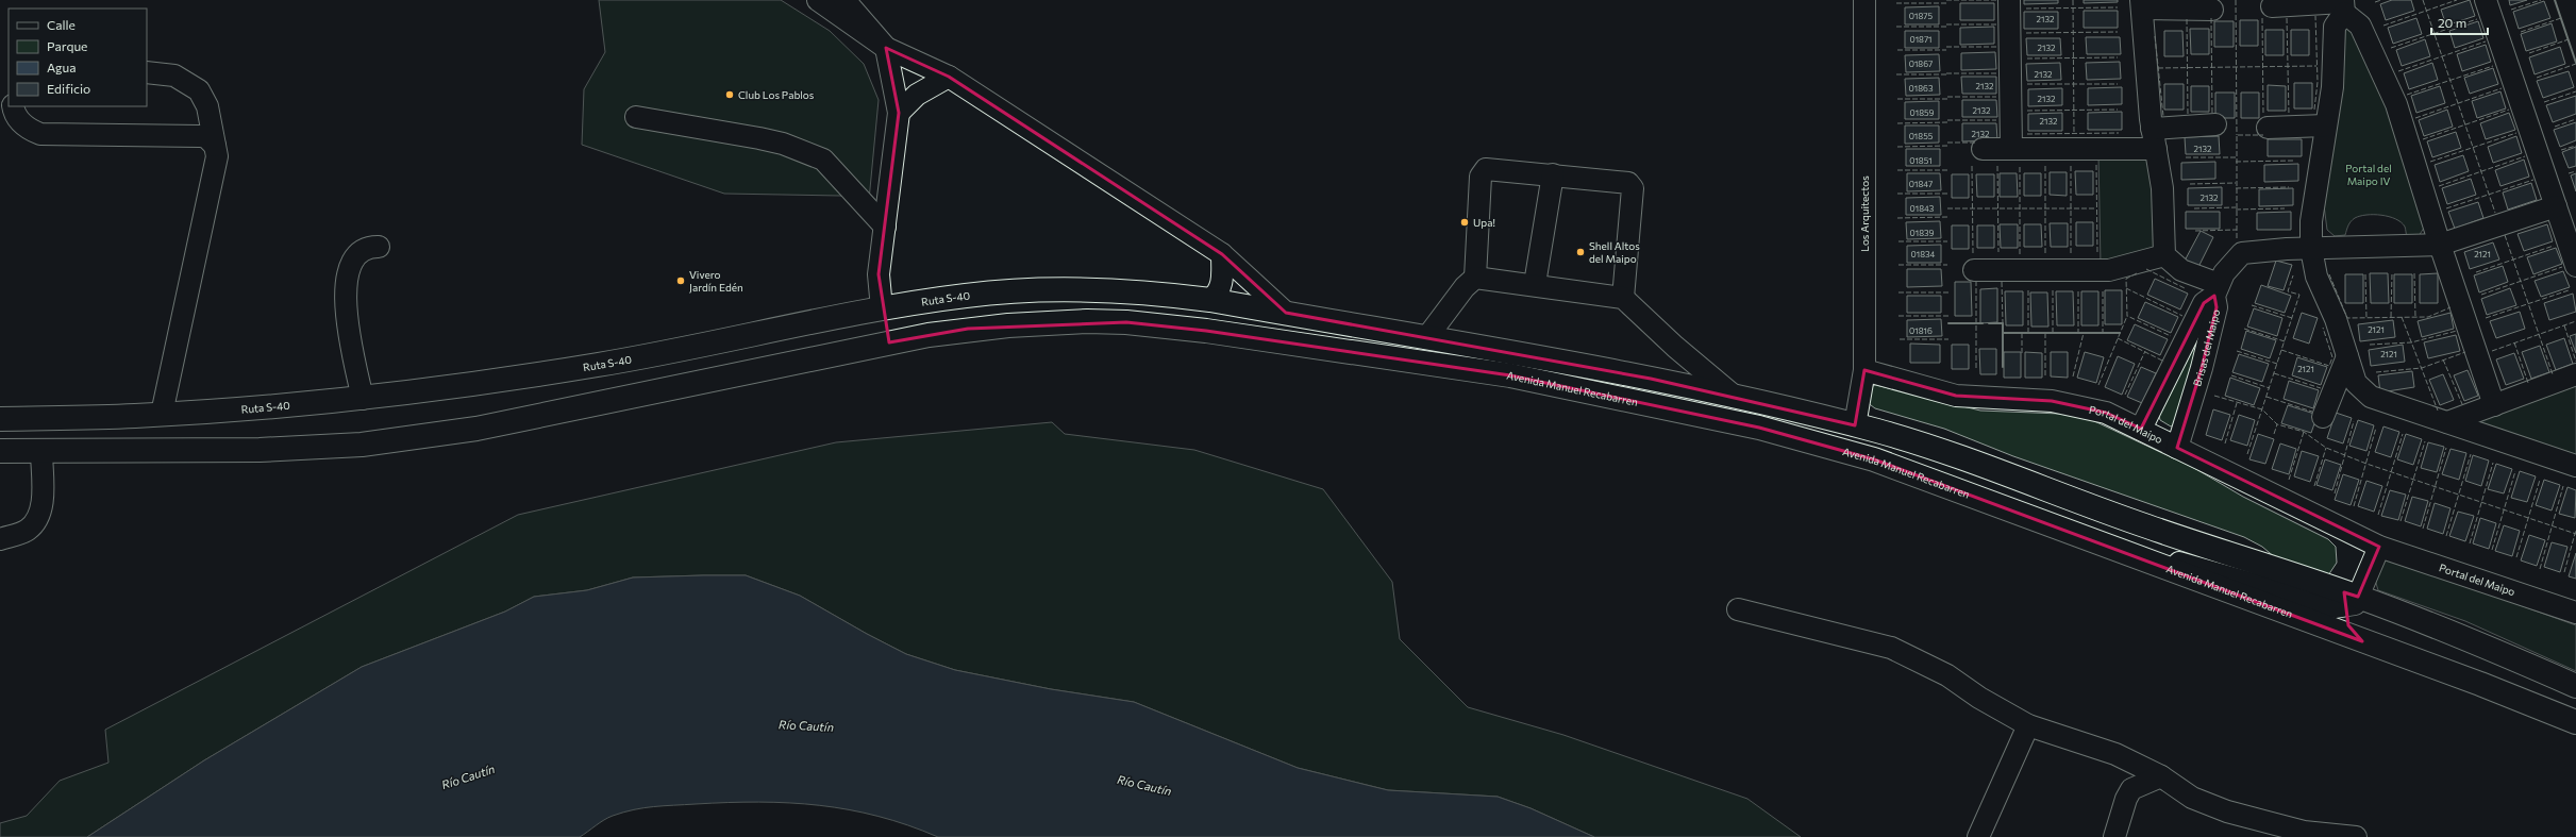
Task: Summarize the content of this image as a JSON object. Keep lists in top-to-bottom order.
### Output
{
  "streets": {
    "main road": ["Ruta S-40", "Avenida Manuel Recabarren"],
    "street": ["Los Arquitectos", "Brisas del Maipo", "Portal del Maipo"]
  },
  "crossings": [
    ["Los Arquitectos", "Portal del Maipo"],
    ["Brisas del Maipo", "Portal del Maipo"]
  ],
  "water": ["Río Cautín"],
  "parks": ["Portal del Maipo IV"],
  "places": [
    "Club Los Pablos",
    "Upa!",
    "Shell Altos del Maipo",
    "Vivero Jardín Edén"
  ],
  "house_numbers": [
    "01875",
    "2132",
    "01871",
    "2132",
    "01867",
    "2132",
    "2132",
    "01863",
    "2132",
    "2132",
    "01859",
    "2132",
    "2132",
    "01855",
    "2132",
    "01851",
    "01847",
    "2132",
    "01843",
    "01839",
    "01834",
    "2121",
    "2121",
    "01816",
    "2121",
    "2121"
  ],
  "legend": [
    "Calle",
    "Parque",
    "Agua",
    "Edificio"
  ],
  "scale_bar": "20 m"
}
